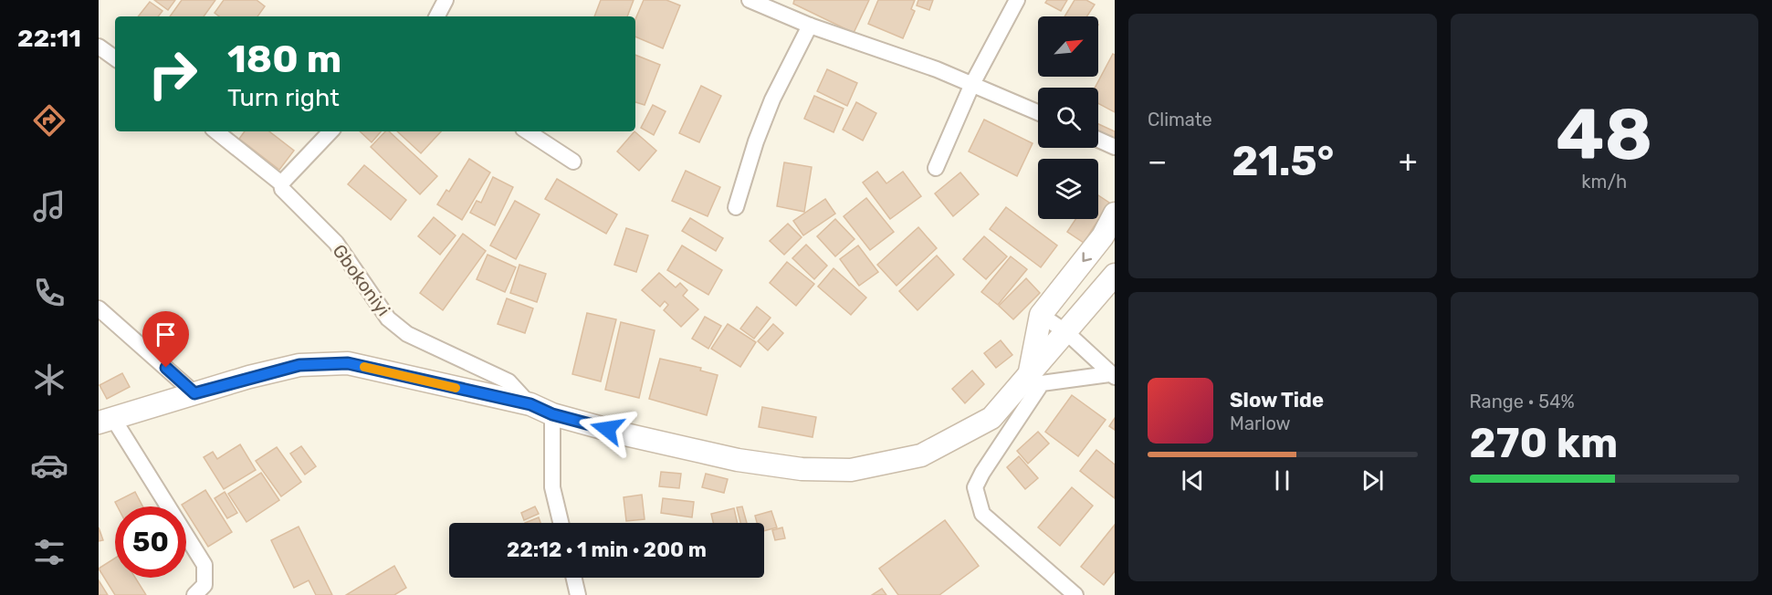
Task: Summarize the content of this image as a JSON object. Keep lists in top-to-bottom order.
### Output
{
  "streets": {
    "street": ["Gbokoniyi"]
  },
  "north": "top right",
  "page": {
    "tabs": "22:11",
    "tile": [
      "Climate",
      ["48", "km/h"],
      ["Range · 54%", "270 km"]
    ],
    "turn": ["180 m", "Turn right"],
    "heat": ["−", "21.5°", "+"],
    "song": ["Slow Tide", "Marlow"],
    "limit": "50",
    "trip": "22:12 · 1 min · 200 m"
  }
}
